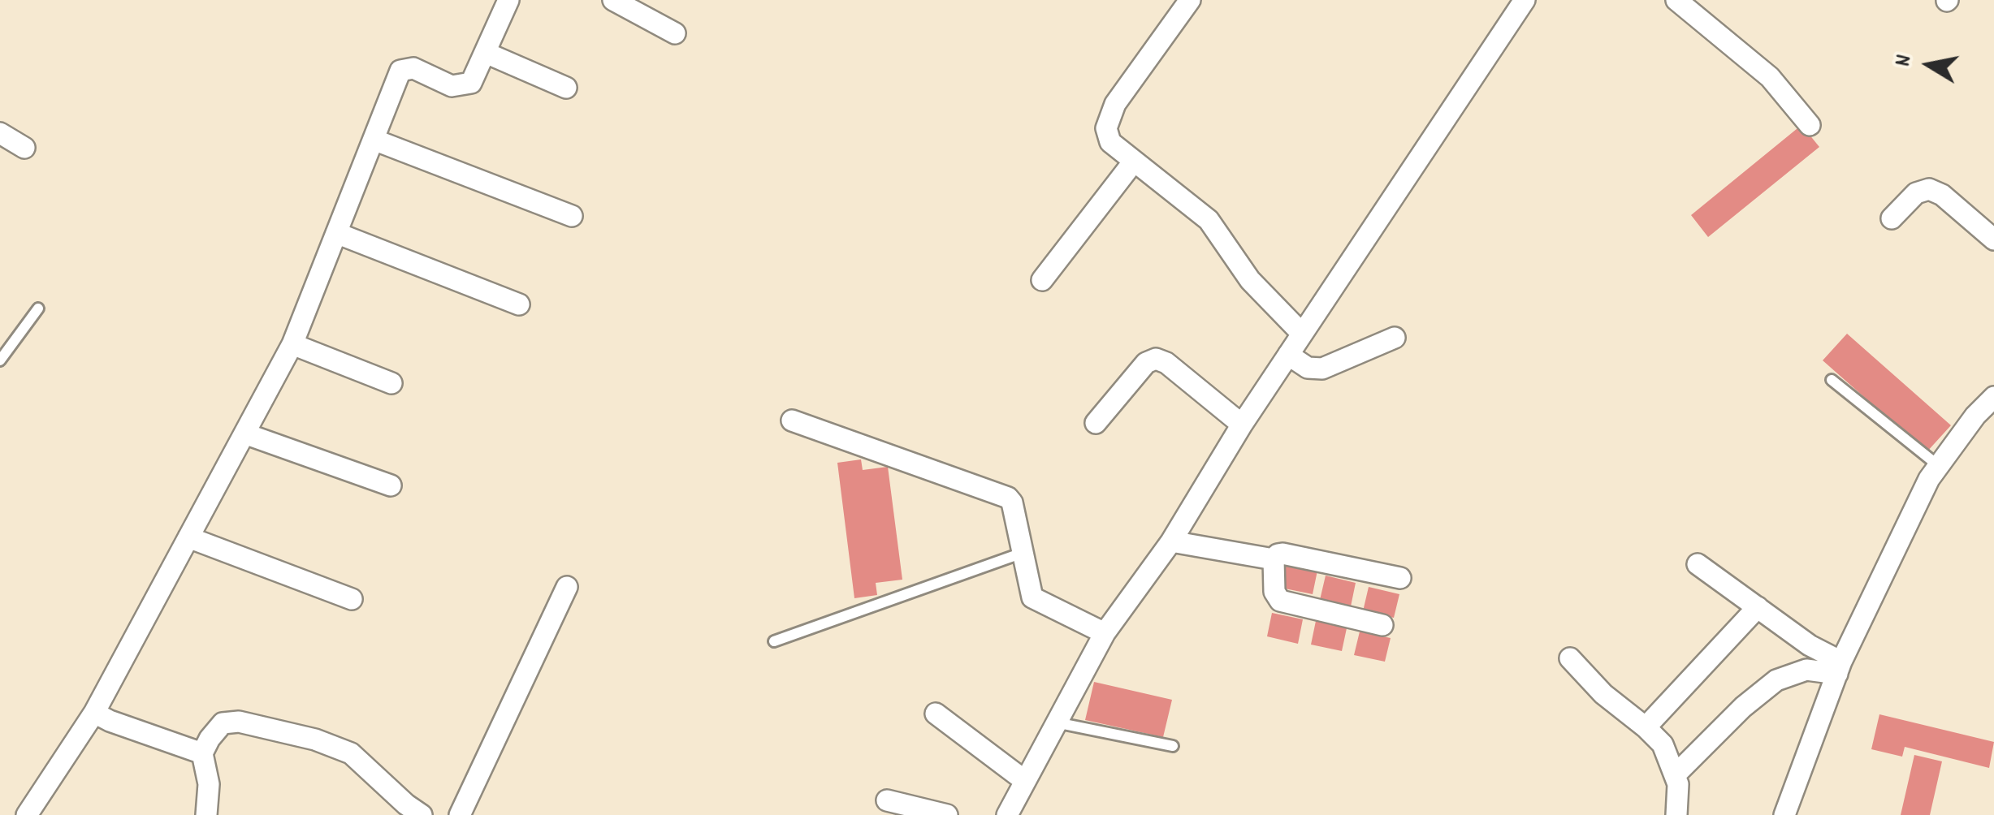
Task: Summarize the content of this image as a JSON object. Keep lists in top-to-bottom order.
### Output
{
  "north": "left"
}
